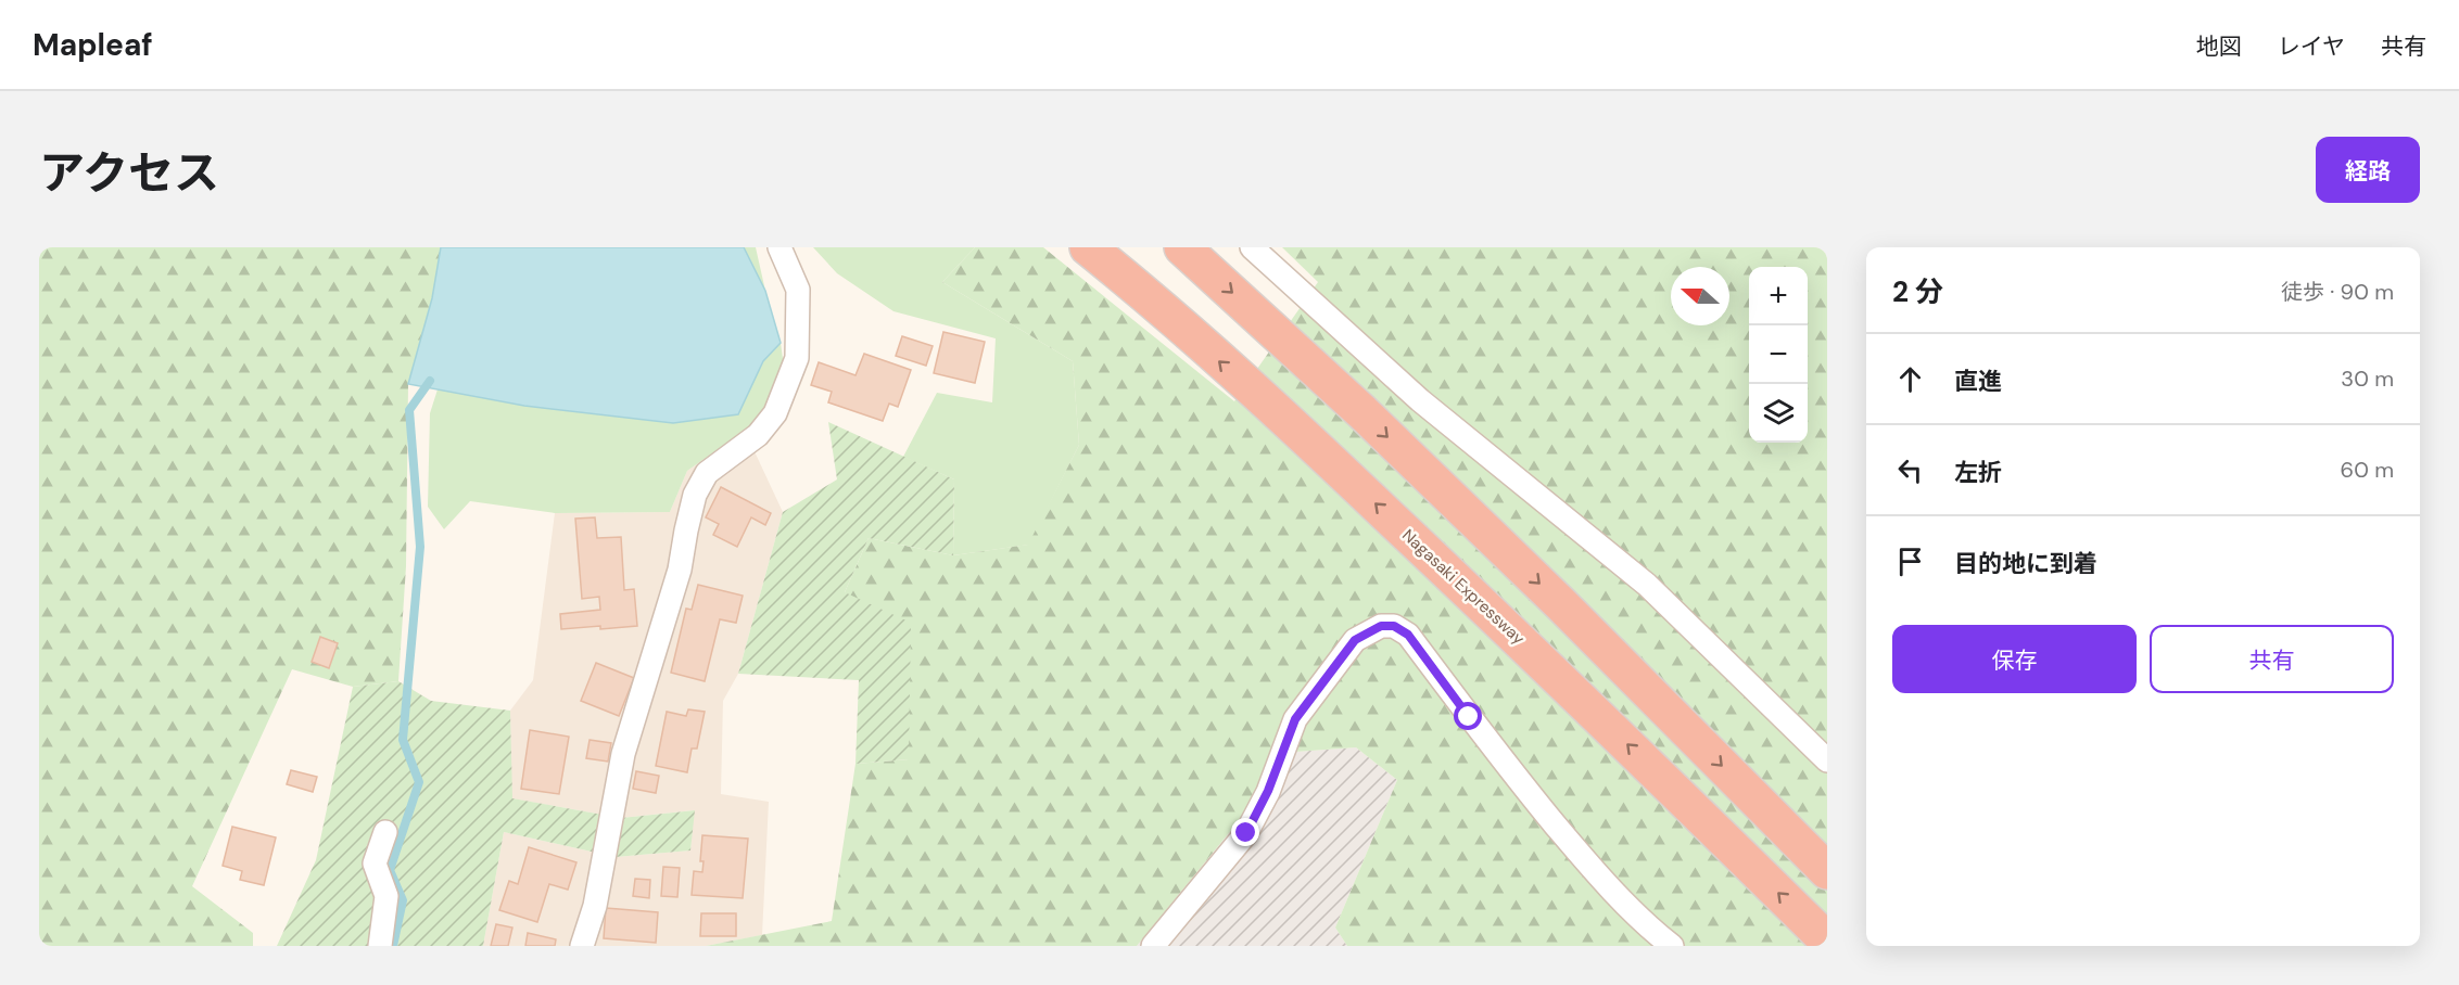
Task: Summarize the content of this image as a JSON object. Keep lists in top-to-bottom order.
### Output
{
  "streets": {
    "highway": ["Nagasaki Expressway"]
  },
  "north": "left",
  "page": {
    "header": "Mapleaf",
    "nav": ["地図", "レイヤ", "共有"],
    "title": "アクセス",
    "buttons": [
      "経路",
      ["保存", "共有"]
    ],
    "heading": ["2 分", "徒歩 · 90 m"],
    "map_buttons": ["+", "−"],
    "list": [
      ["直進", "30 m"],
      ["左折", "60 m"],
      "目的地に到着"
    ]
  }
}
